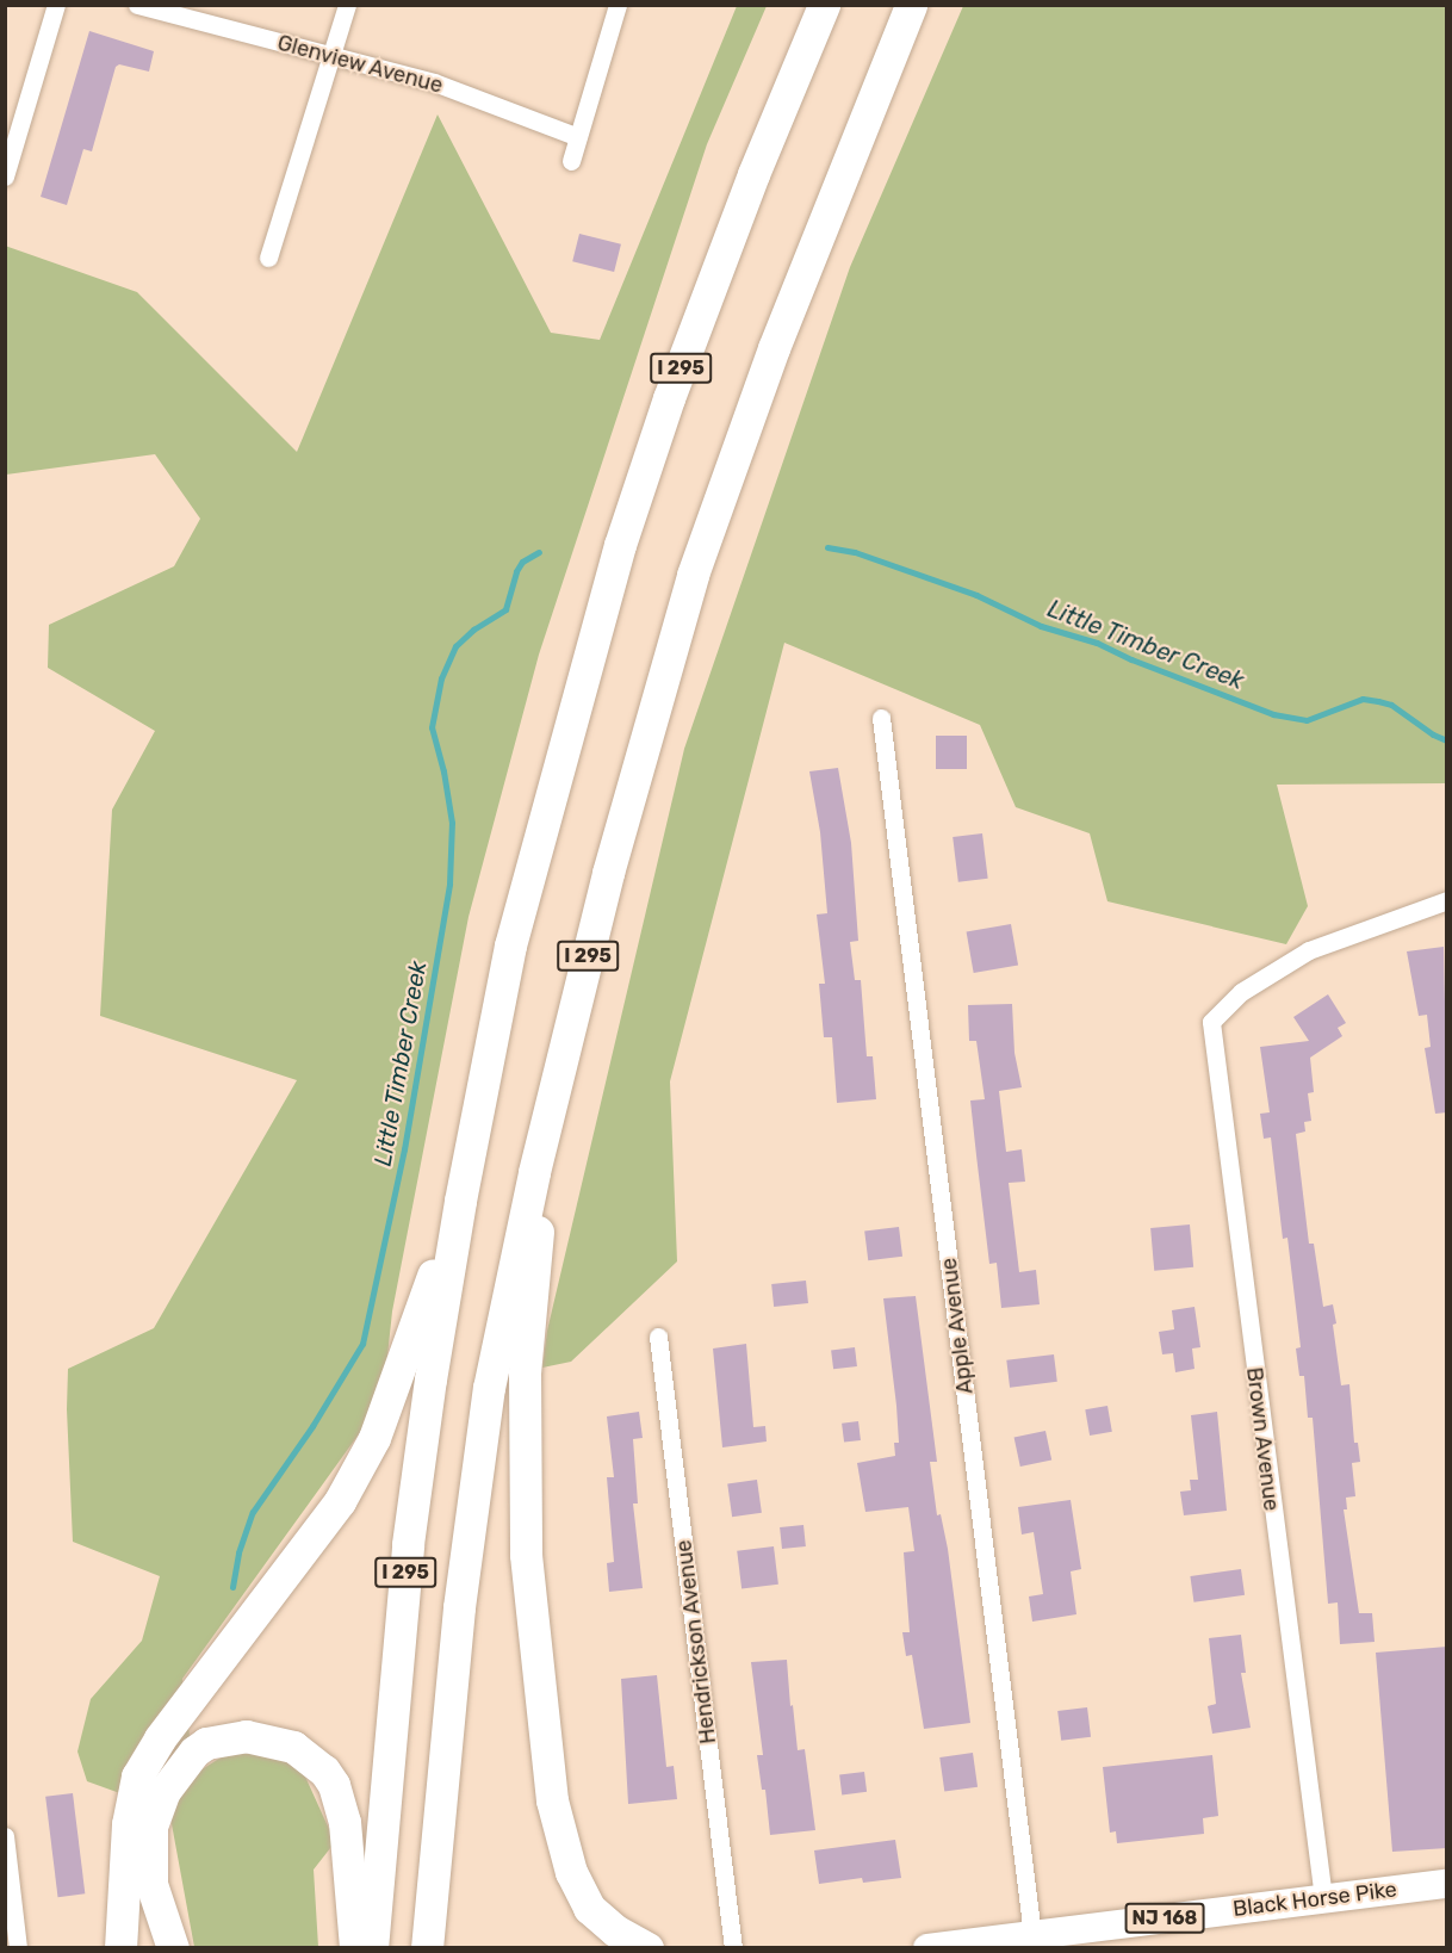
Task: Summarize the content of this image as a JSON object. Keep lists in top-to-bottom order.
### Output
{
  "streets": {
    "highway": ["I 295"],
    "main road": ["Black Horse Pike", "NJ 168"],
    "street": [
      "Glenview Avenue",
      "Apple Avenue",
      "Brown Avenue",
      "Hendrickson Avenue"
    ]
  },
  "crossings": [
    ["Apple Avenue", "Black Horse Pike"],
    ["Brown Avenue", "Black Horse Pike"]
  ],
  "water": ["Little Timber Creek"]
}
